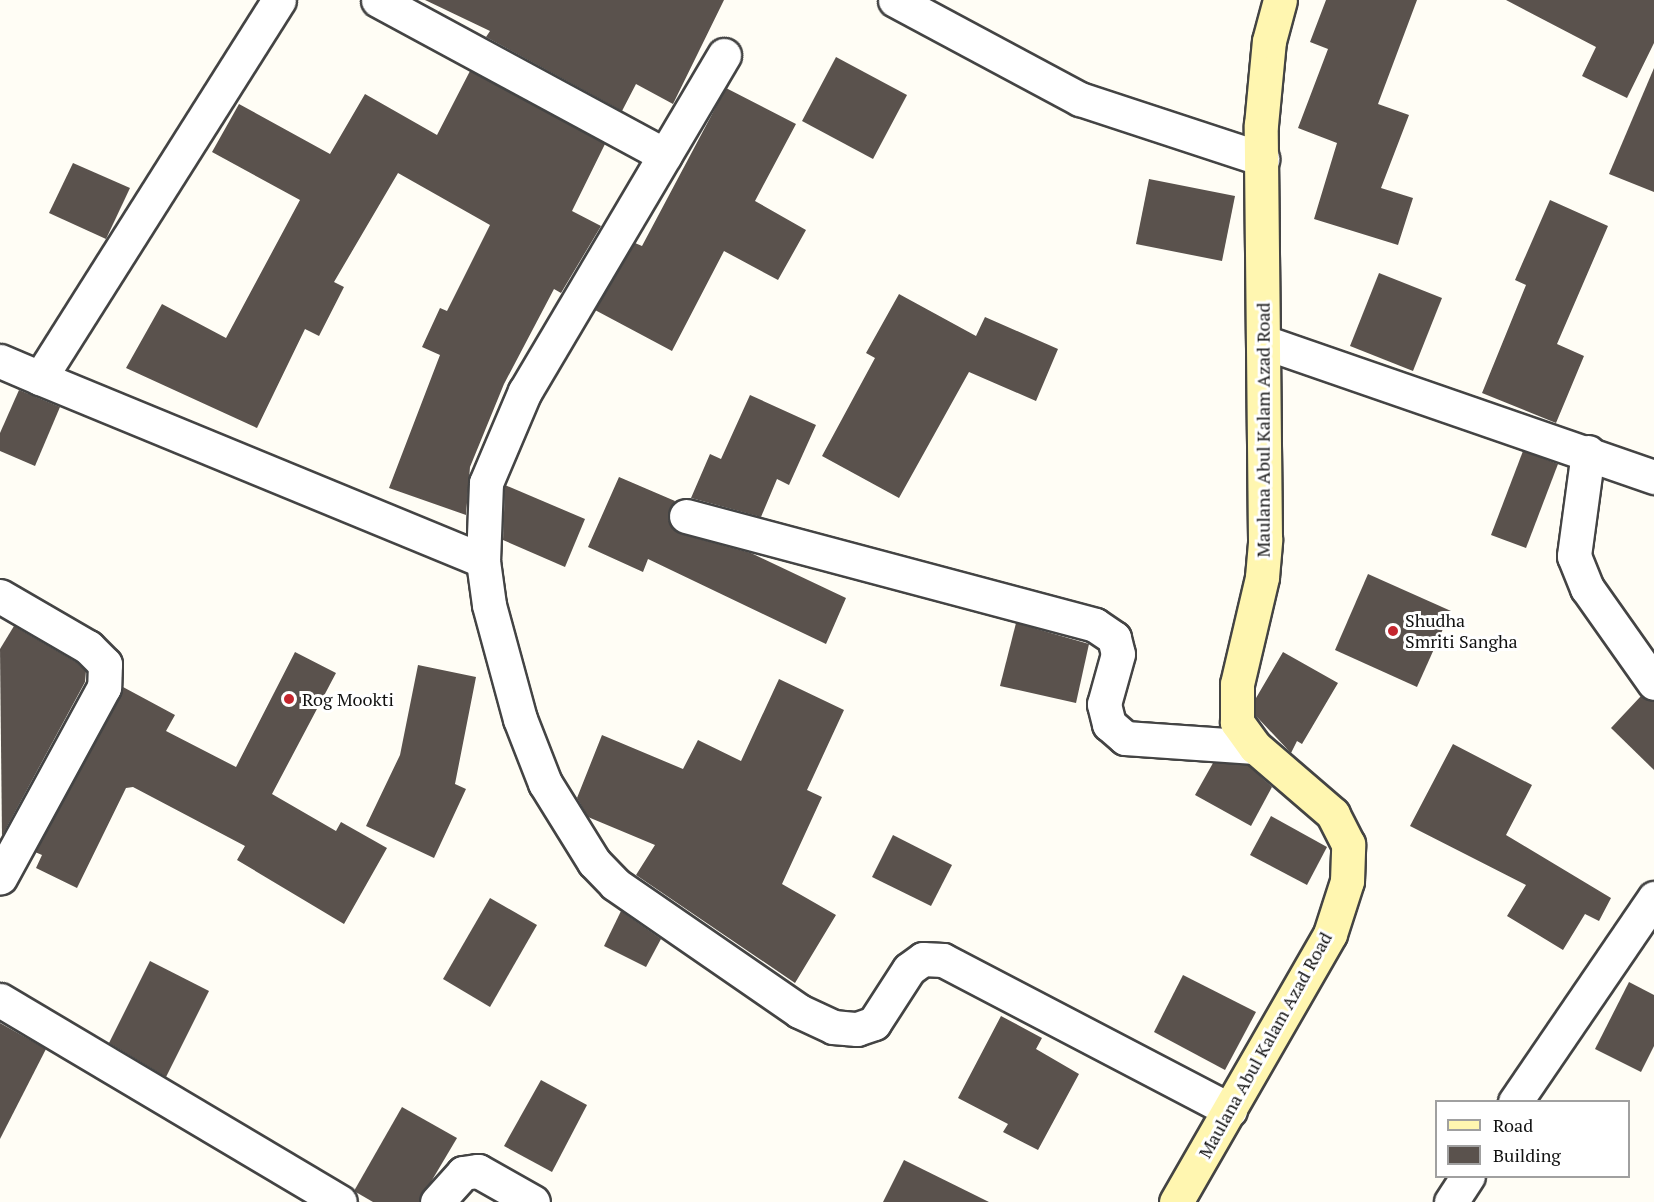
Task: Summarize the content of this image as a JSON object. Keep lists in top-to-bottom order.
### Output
{
  "streets": {
    "street": ["Maulana Abul Kalam Azad Road"]
  },
  "places": ["Shudha Smriti Sangha", "Rog Mookti"],
  "legend": ["Road", "Building"]
}
